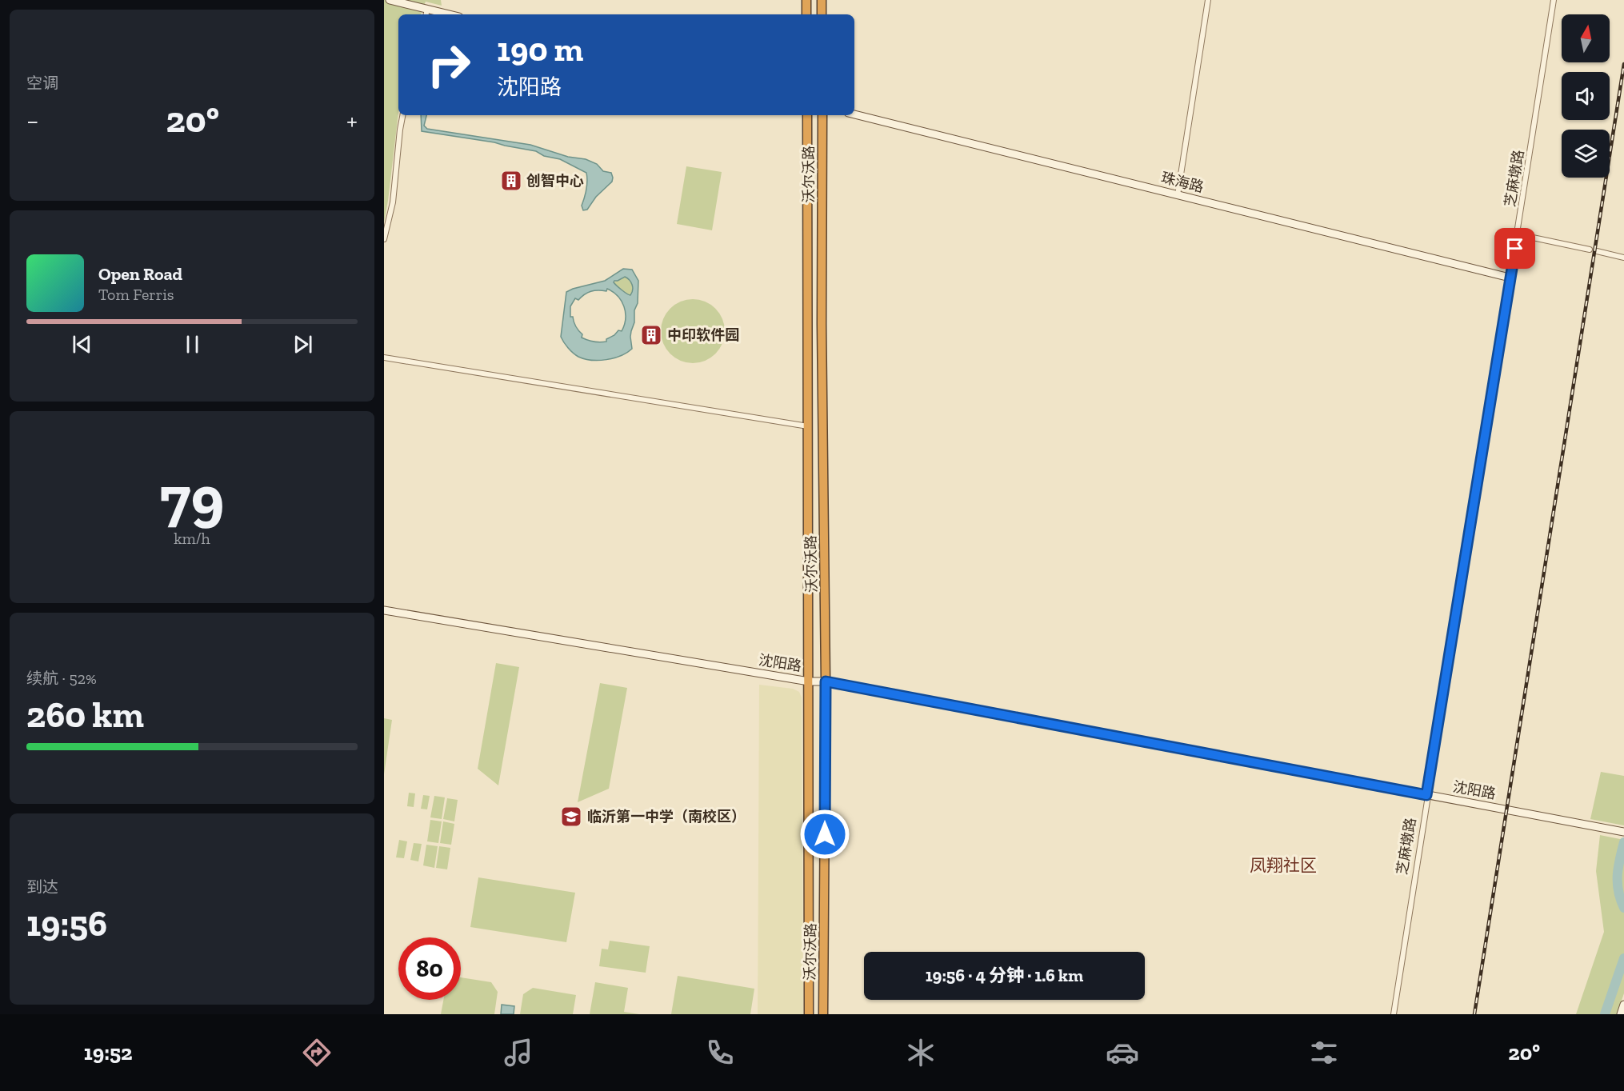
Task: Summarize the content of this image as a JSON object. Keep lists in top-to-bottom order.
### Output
{
  "streets": {
    "highway": ["沃尔沃路"],
    "street": ["芝麻墩路", "珠海路", "沈阳路"]
  },
  "crossings": [
    ["沃尔沃路", "沈阳路"],
    ["芝麻墩路", "珠海路"],
    ["芝麻墩路", "沈阳路"]
  ],
  "districts": ["凤翔社区"],
  "places": {
    "building": ["创智中心", "中印软件园"],
    "school or university": ["临沂第一中学（南校区）"]
  },
  "north": "top",
  "page": {
    "tile": [
      "空调",
      ["79", "km/h"],
      ["续航 · 52%", "260 km"],
      ["到达", "19:56"]
    ],
    "turn": ["190 m", "沈阳路"],
    "heat": ["−", "20°", "+"],
    "song": ["Open Road", "Tom Ferris"],
    "limit": "80",
    "trip": "19:56 · 4 分钟 · 1.6 km",
    "tabs": ["19:52", "20°"]
  }
}
